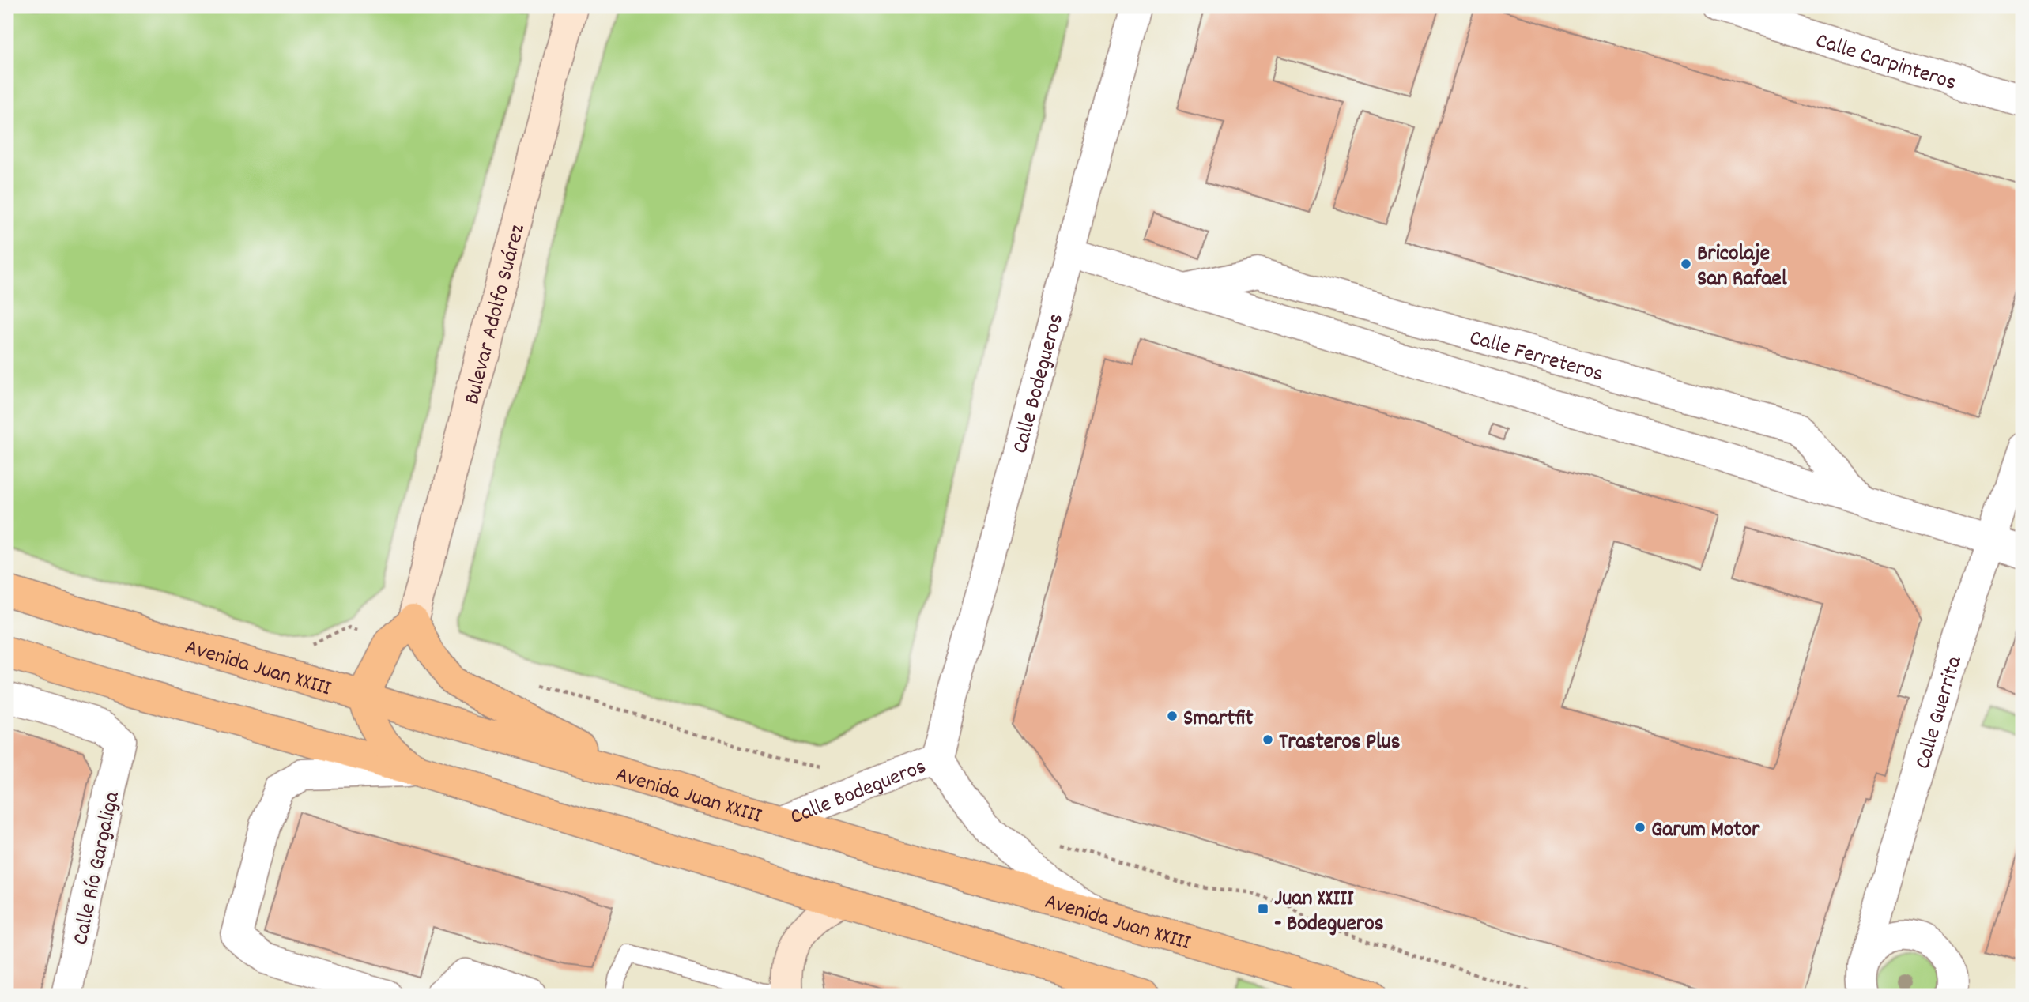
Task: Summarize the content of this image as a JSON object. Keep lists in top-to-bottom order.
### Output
{
  "streets": {
    "main road": ["Bulevar Adolfo Suárez", "Avenida Juan XXIII"],
    "street": [
      "Calle Carpinteros",
      "Calle Ferreteros",
      "Calle Bodegueros",
      "Calle Guerrita",
      "Calle Río Gargaliga"
    ]
  },
  "crossings": [
    ["Calle Ferreteros", "Calle Bodegueros"],
    ["Calle Ferreteros", "Calle Guerrita"],
    ["Calle Bodegueros", "Avenida Juan XXIII"]
  ],
  "places": {
    "other": [
      "Bricolaje San Rafael",
      "Smartfit",
      "Trasteros Plus",
      "Garum Motor"
    ],
    "transit": ["Juan XXIII - Bodegueros"]
  }
}
